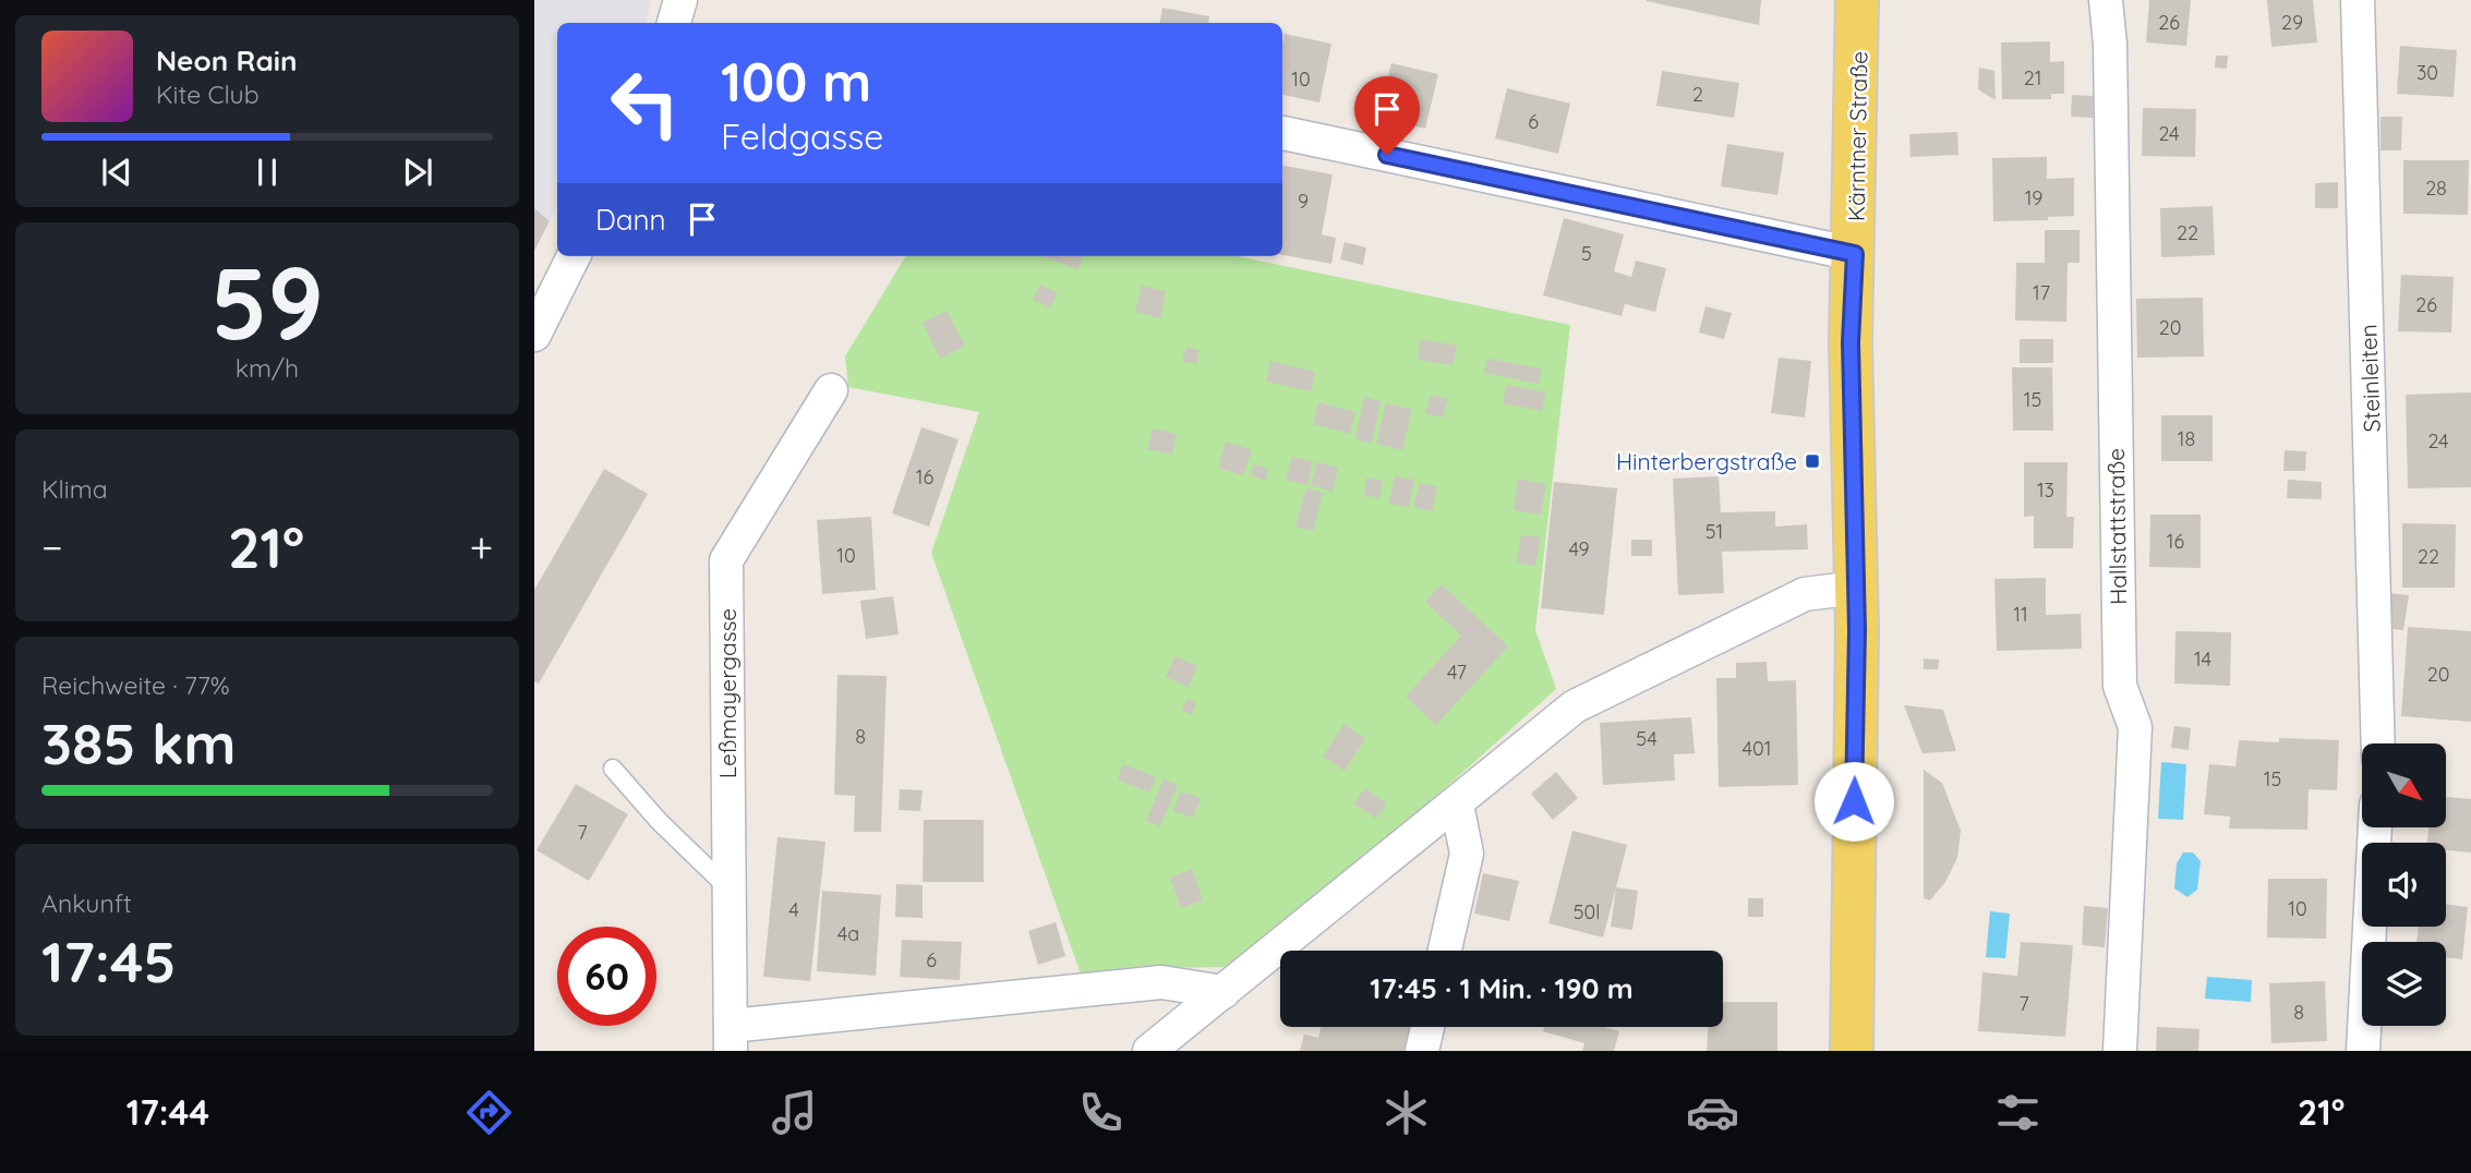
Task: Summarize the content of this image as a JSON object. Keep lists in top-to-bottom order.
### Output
{
  "streets": {
    "main road": ["Kärntner Straße"],
    "street": ["Steinleiten", "Hallstattstraße", "Leßmayergasse"]
  },
  "places": {
    "transit": ["Hinterbergstraße"]
  },
  "house_numbers": [
    "26",
    "29",
    "30",
    "21",
    "10",
    "2",
    "6",
    "24",
    "28",
    "19",
    "9",
    "22",
    "5",
    "17",
    "26",
    "20",
    "15",
    "18",
    "24",
    "16",
    "13",
    "51",
    "16",
    "49",
    "10",
    "22",
    "11",
    "14",
    "47",
    "20",
    "8",
    "54",
    "401",
    "15",
    "7",
    "10",
    "4",
    "50l",
    "4a",
    "6",
    "7",
    "8"
  ],
  "north": "bottom right",
  "page": {
    "turn": ["100 m", "Feldgasse"],
    "song": ["Neon Rain", "Kite Club"],
    "then": "Dann",
    "tile": [
      ["59", "km/h"],
      "Klima",
      ["Reichweite · 77%", "385 km"],
      ["Ankunft", "17:45"]
    ],
    "heat": ["−", "21°", "+"],
    "limit": "60",
    "trip": "17:45 · 1 Min. · 190 m",
    "tabs": ["17:44", "21°"]
  }
}
